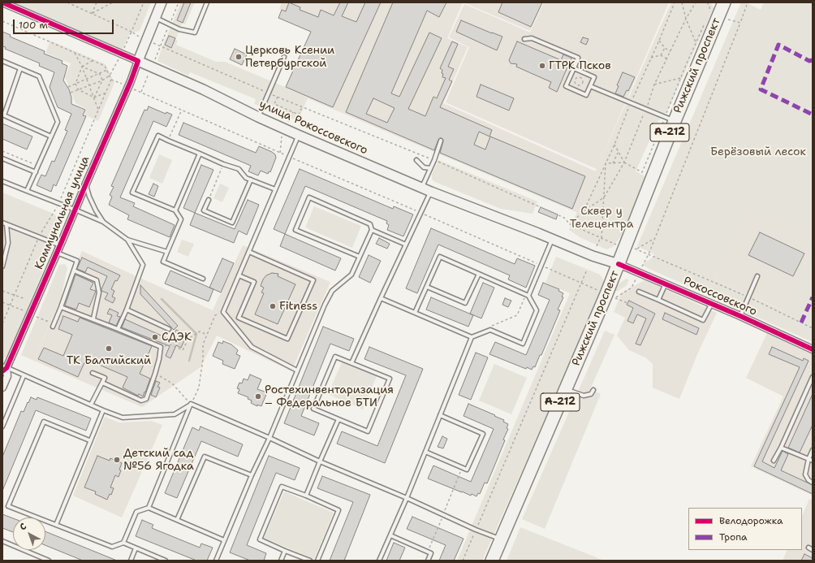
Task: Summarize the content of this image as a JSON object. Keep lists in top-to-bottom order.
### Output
{
  "streets": {
    "highway": ["Рижский проспект", "А-212"],
    "main road": ["улица Рокоссовского", "Коммунальная улица"],
    "street": ["Рокоссовского"]
  },
  "crossings": [
    ["Рижский проспект", "улица Рокоссовского"],
    ["Рижский проспект", "Рокоссовского"],
    ["улица Рокоссовского", "Коммунальная улица"],
    ["улица Рокоссовского", "Рокоссовского"]
  ],
  "parks": ["Берёзовый лесок", "Сквер у Телецентра"],
  "places": [
    "Церковь Ксении Петербургской",
    "ГТРК Псков",
    "Fitness",
    "СДЭК",
    "ТК Балтийский",
    "Ростехинвентаризация – Федеральное БТИ",
    "Детский сад №56 Ягодка"
  ],
  "legend": ["Велодорожка", "Тропа"],
  "scale_bar": "100 m",
  "north": "top left"
}
